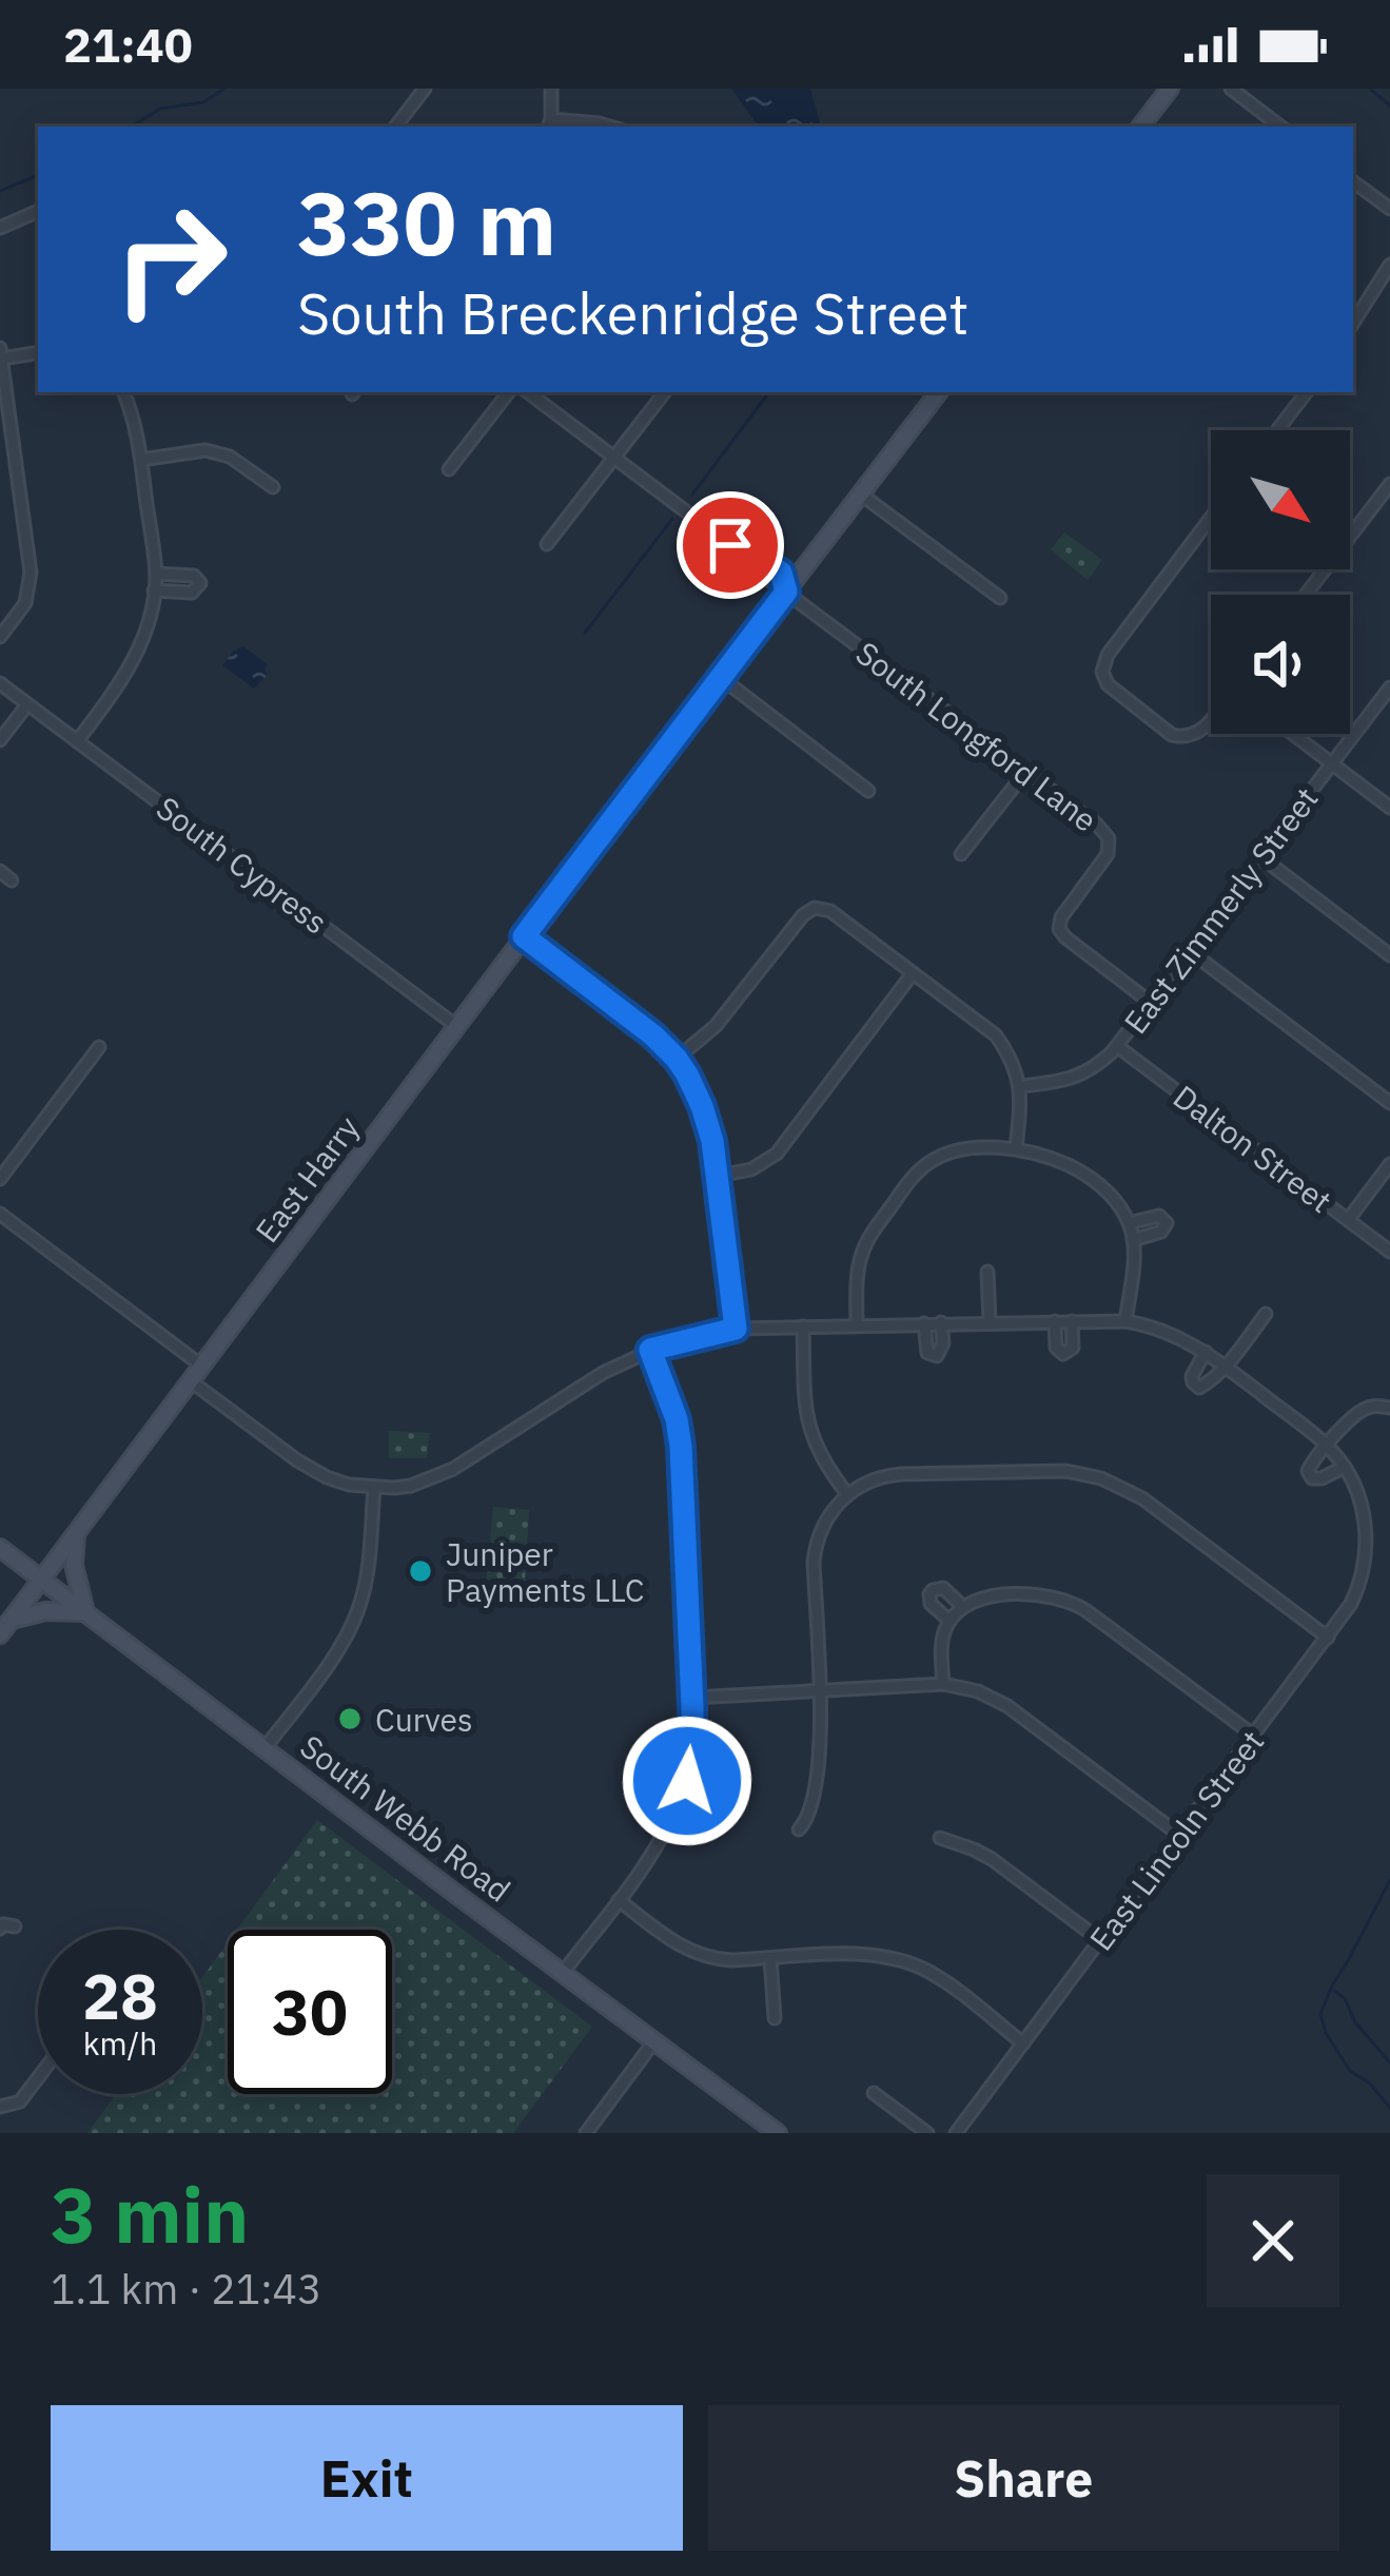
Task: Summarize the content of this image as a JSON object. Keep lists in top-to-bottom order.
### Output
{
  "streets": {
    "main road": ["East Harry", "South Webb Road"],
    "street": [
      "South Longford Lane",
      "South Cypress",
      "East Zimmerly Street",
      "Dalton Street",
      "East Lincoln Street"
    ]
  },
  "crossings": [
    ["South Longford Lane", "East Zimmerly Street"],
    ["South Longford Lane", "East Harry"],
    ["South Cypress", "East Harry"],
    ["East Zimmerly Street", "Dalton Street"],
    ["East Harry", "South Webb Road"]
  ],
  "places": ["Juniper Payments LLC", "Curves"],
  "north": "bottom right",
  "page": {
    "status": "21:40",
    "turn": ["330 m", "South Breckenridge Street"],
    "speed": "28 km/h",
    "limit": "30",
    "heading": ["3 min", "1.1 km · 21:43"],
    "buttons": ["Exit", "Share"]
  }
}
